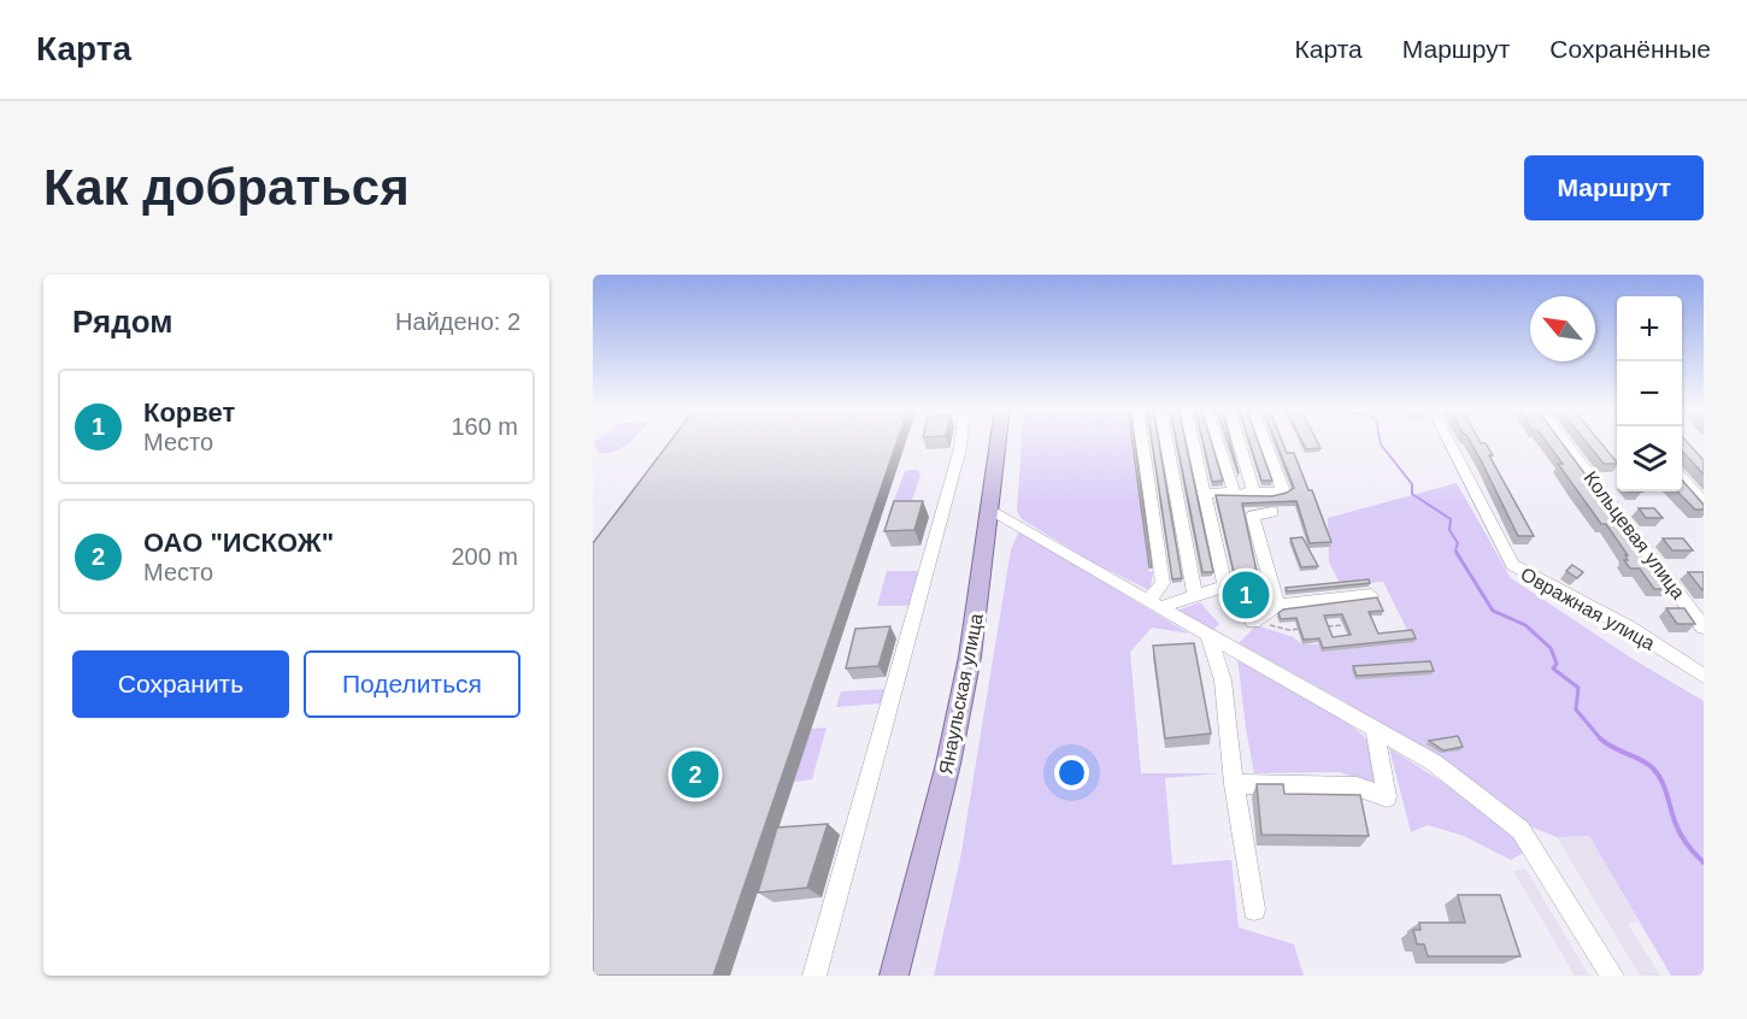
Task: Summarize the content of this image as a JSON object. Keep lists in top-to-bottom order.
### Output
{
  "streets": {
    "main road": ["Янаульская улица"],
    "street": ["Кольцевая улица", "Овражная улица"]
  },
  "north": "top left",
  "page": {
    "header": "Карта",
    "nav": ["Карта", "Маршрут", "Сохранённые"],
    "buttons": [
      "Маршрут",
      ["Сохранить", "Поделиться"]
    ],
    "title": "Как добраться",
    "heading": ["Рядом", "Найдено: 2"],
    "map_buttons": ["+", "−"],
    "list": [
      {
        "mark": "1",
        "name": "Корвет",
        "note": "Место",
        "value": "160 m"
      },
      {
        "mark": "2",
        "name": "ОАО \"ИСКОЖ\"",
        "note": "Место",
        "value": "200 m"
      }
    ],
    "pins": ["1", "2"]
  }
}
